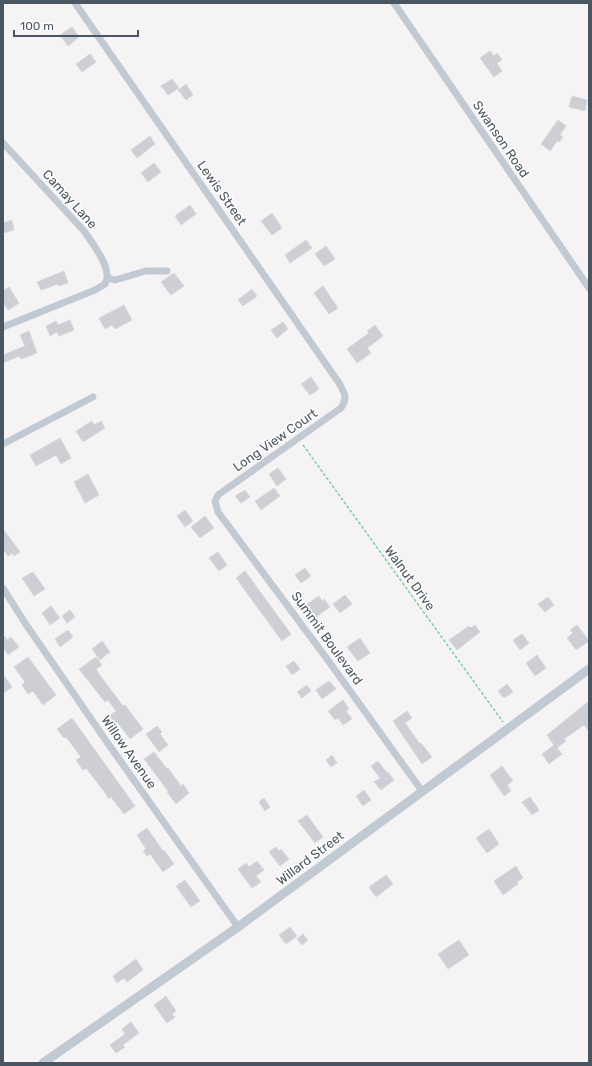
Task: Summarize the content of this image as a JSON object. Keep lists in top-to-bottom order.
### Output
{
  "streets": {
    "street": [
      "Swanson Road",
      "Lewis Street",
      "Camay Lane",
      "Long View Court",
      "Summit Boulevard",
      "Willow Avenue",
      "Willard Street"
    ],
    "path": ["Walnut Drive"]
  },
  "crossings": [
    ["Lewis Street", "Long View Court"],
    ["Long View Court", "Walnut Drive"],
    ["Long View Court", "Summit Boulevard"],
    ["Walnut Drive", "Willard Street"],
    ["Summit Boulevard", "Willard Street"],
    ["Willow Avenue", "Willard Street"]
  ],
  "scale_bar": "100 m"
}
